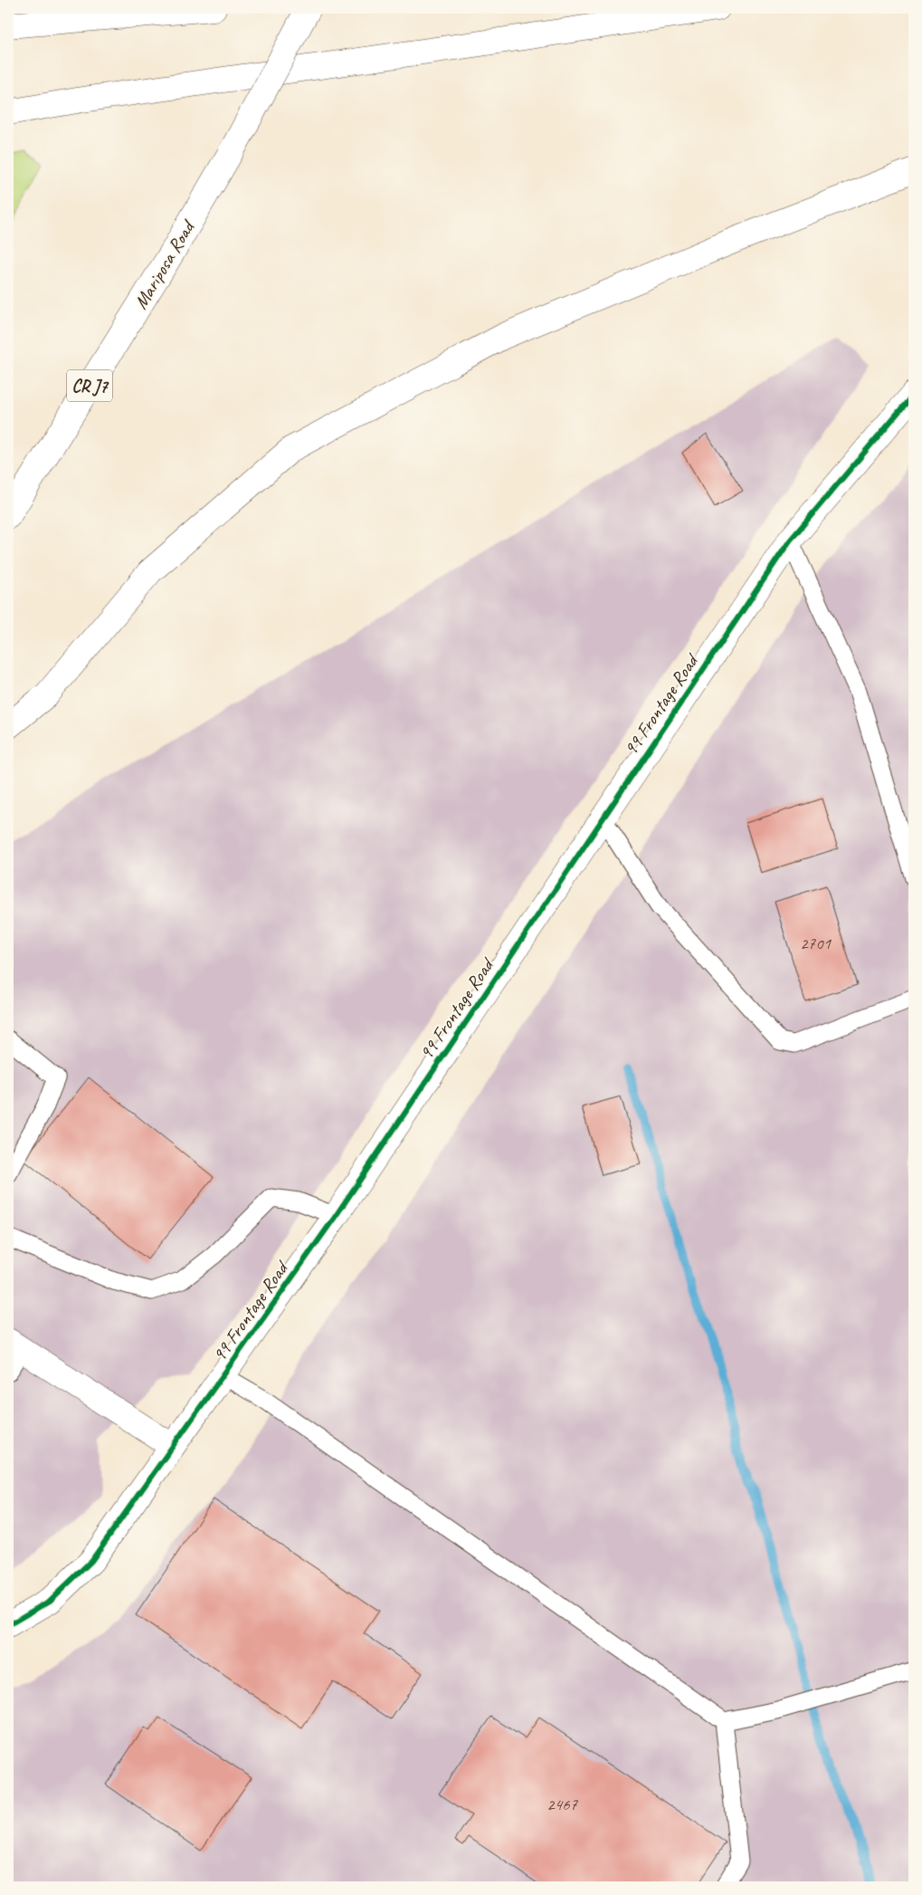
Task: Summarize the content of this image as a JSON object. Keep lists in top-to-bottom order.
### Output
{
  "streets": {
    "main road": ["Mariposa Road", "CR J7", "99 Frontage Road"]
  },
  "house_numbers": ["2701", "2467"]
}
